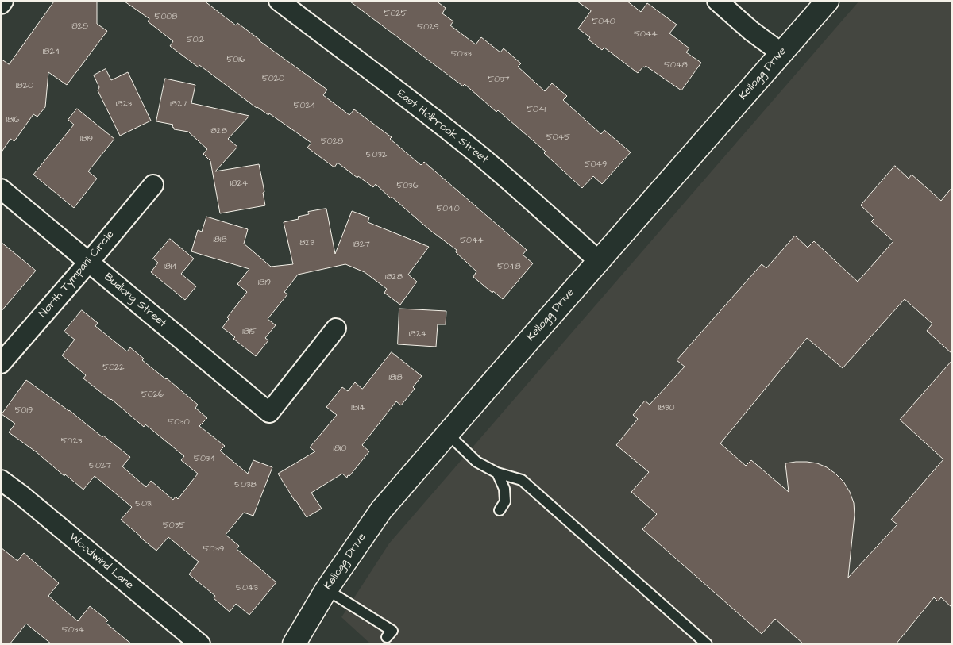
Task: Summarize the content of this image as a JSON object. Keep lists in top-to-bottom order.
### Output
{
  "streets": {
    "main road": ["Kellogg Drive"],
    "street": [
      "East Holbrook Street",
      "North Tympani Circle",
      "Budlong Street",
      "Woodwind Lane"
    ]
  },
  "crossings": [
    ["Kellogg Drive", "East Holbrook Street"],
    ["North Tympani Circle", "Budlong Street"]
  ],
  "house_numbers": [
    "5025",
    "5008",
    "5040",
    "1828",
    "5029",
    "5044",
    "5012",
    "1824",
    "5033",
    "5016",
    "5048",
    "5020",
    "5037",
    "1820",
    "1823",
    "1827",
    "5024",
    "5041",
    "1816",
    "1828",
    "5045",
    "1819",
    "5028",
    "5032",
    "5049",
    "1824",
    "5036",
    "5040",
    "1818",
    "5044",
    "1823",
    "1827",
    "1814",
    "5048",
    "1828",
    "1819",
    "1815",
    "1824",
    "5022",
    "1818",
    "5026",
    "1814",
    "1830",
    "5019",
    "5030",
    "5023",
    "1810",
    "5034",
    "5027",
    "5038",
    "5031",
    "5035",
    "5039",
    "5043",
    "5034"
  ]
}
